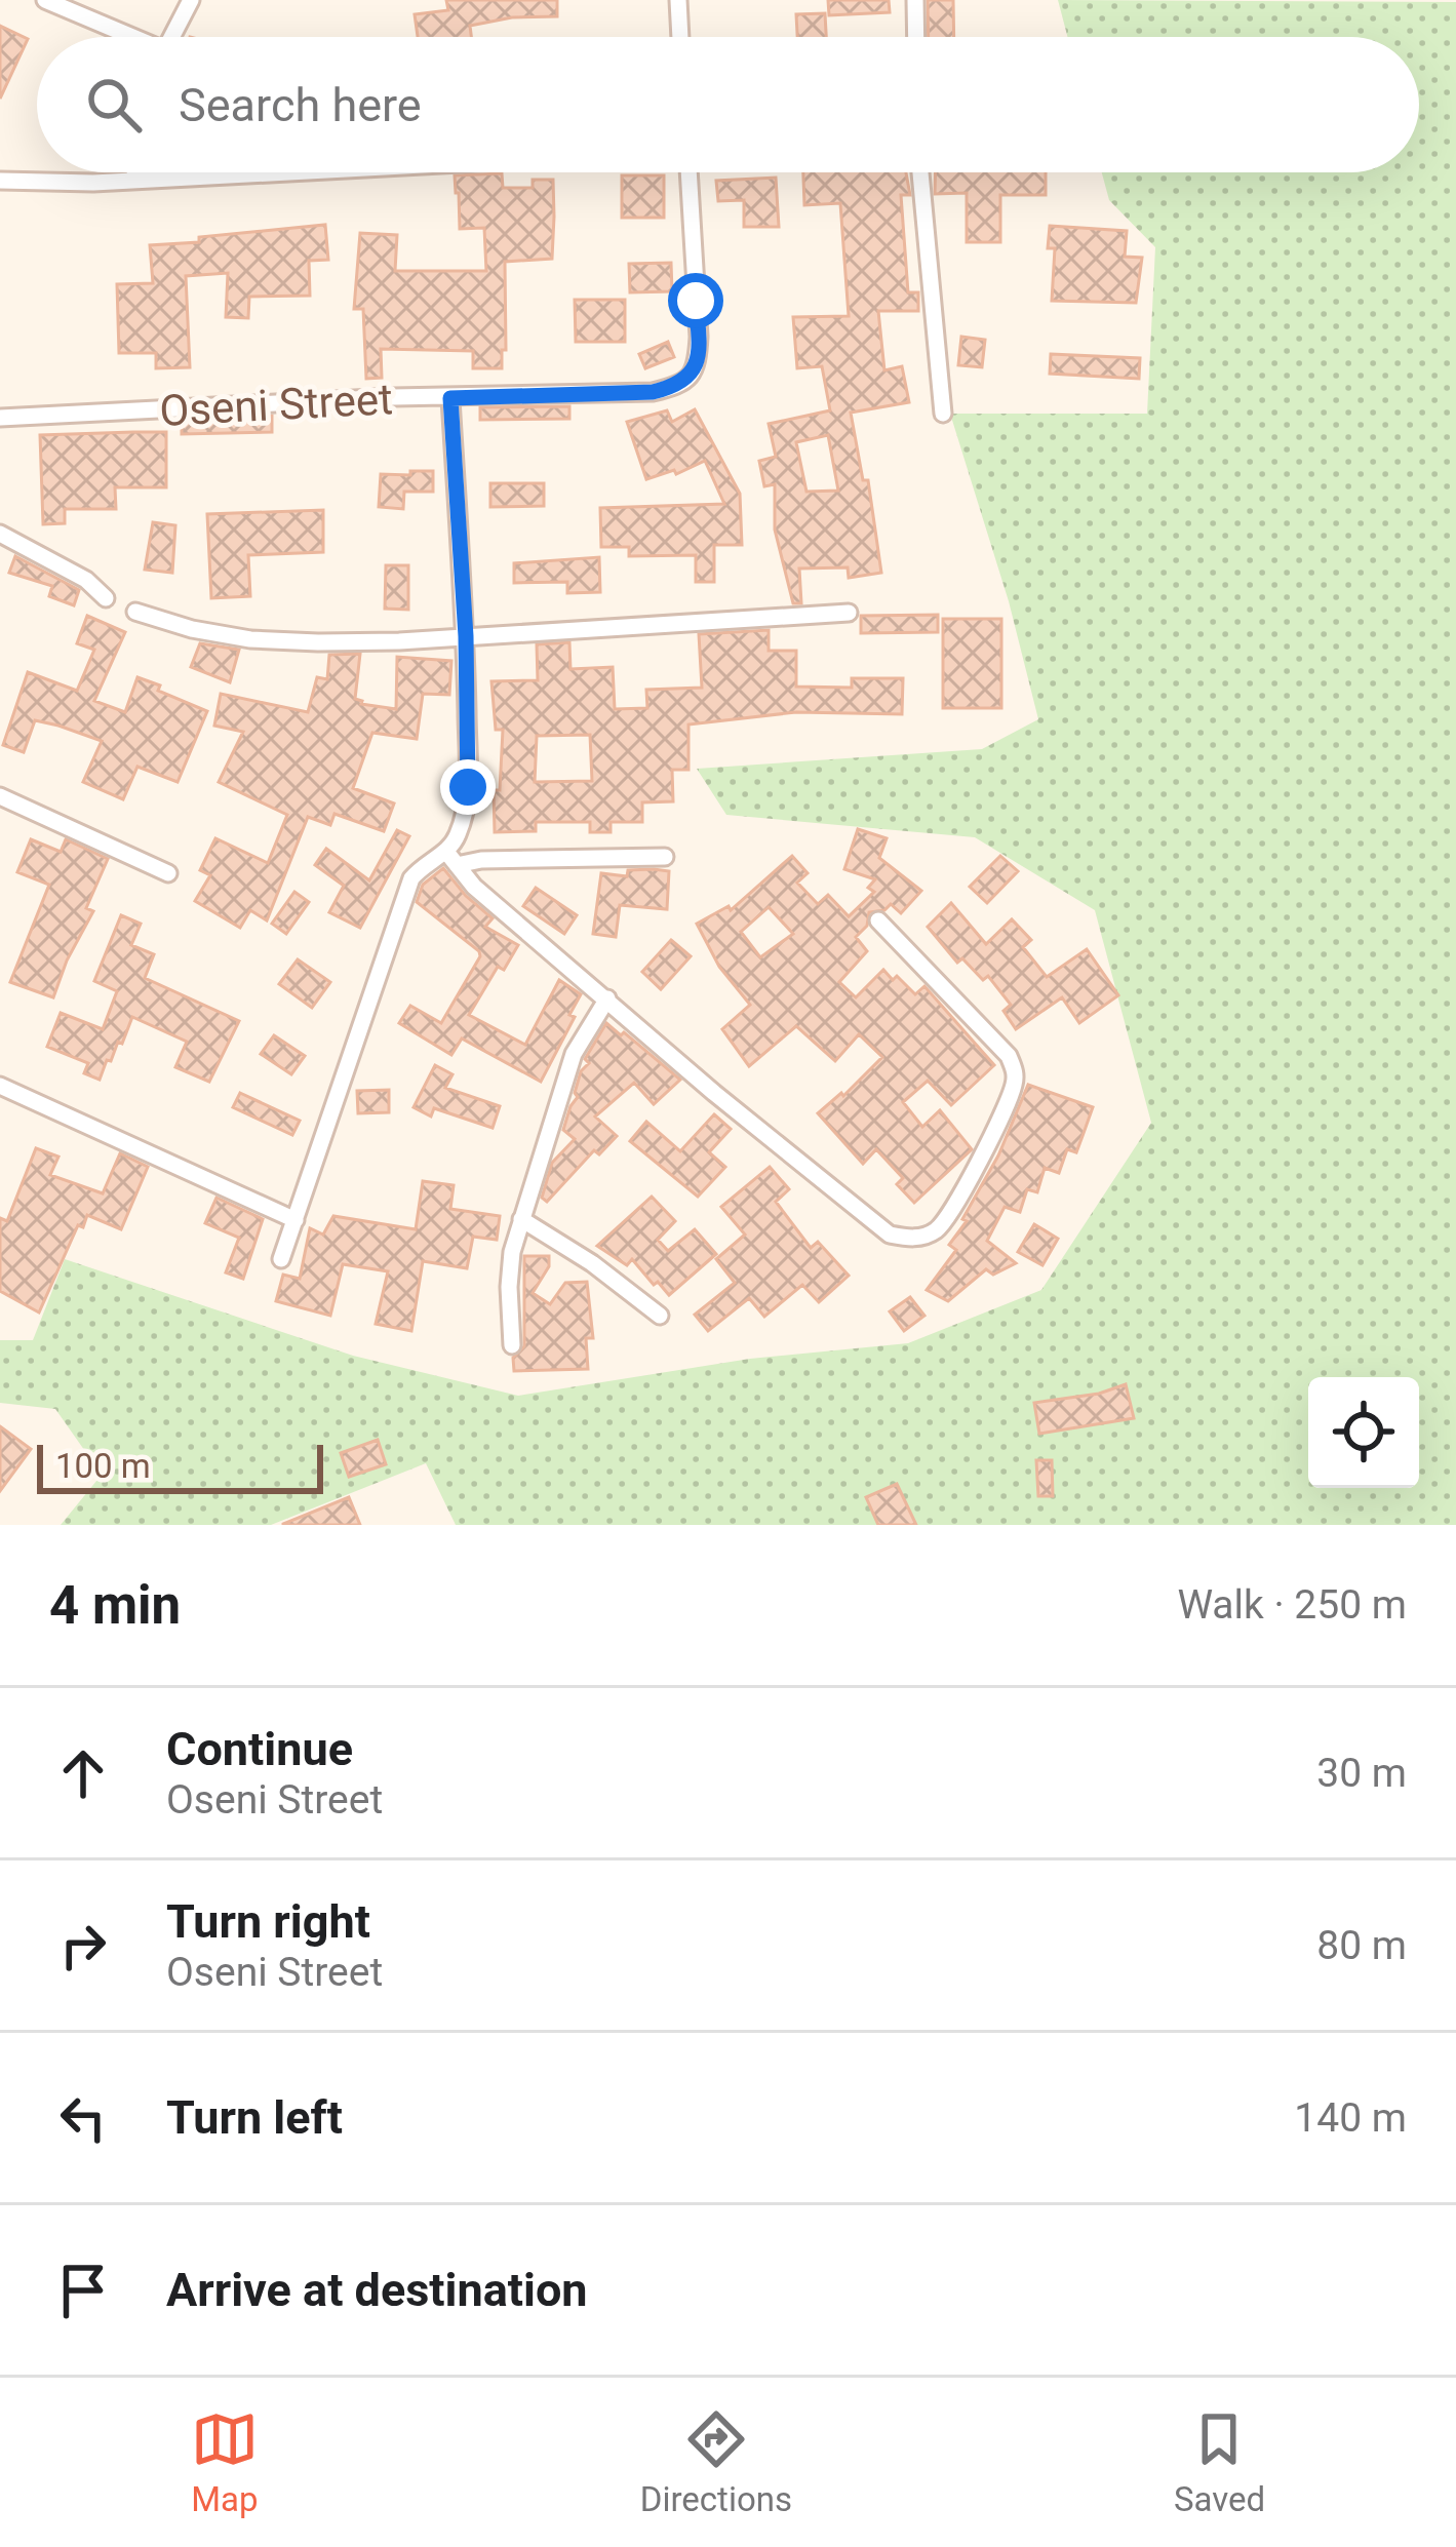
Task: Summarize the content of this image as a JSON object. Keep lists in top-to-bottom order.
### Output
{
  "streets": {
    "street": ["Oseni Street"]
  },
  "scale_bar": "100 m",
  "page": {
    "search": "Search here",
    "scale": "100 m",
    "heading": ["4 min", "Walk · 250 m"],
    "list": [
      ["Continue", "Oseni Street", "30 m"],
      ["Turn right", "Oseni Street", "80 m"],
      ["Turn left", "140 m"],
      "Arrive at destination"
    ],
    "nav": ["Map", "Directions", "Saved"]
  }
}
